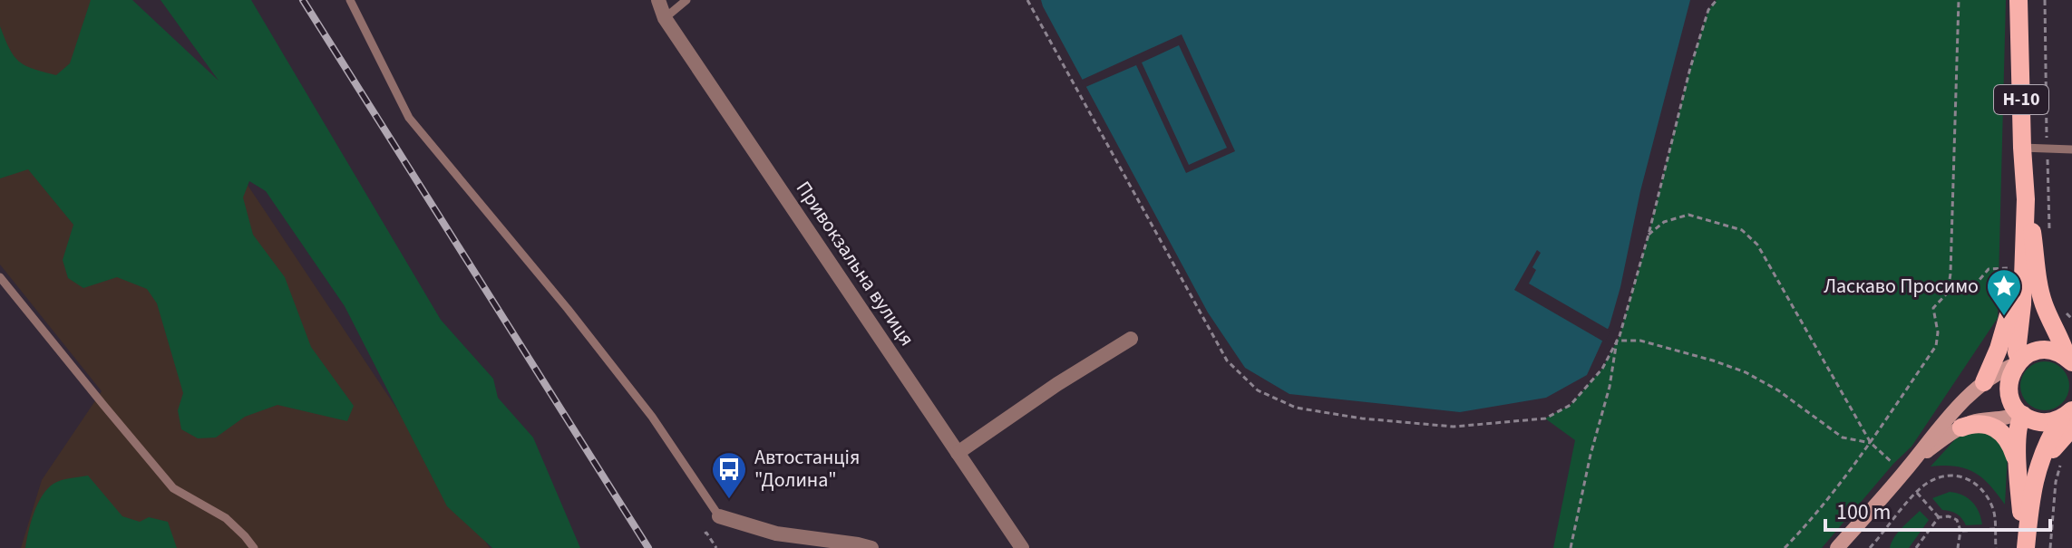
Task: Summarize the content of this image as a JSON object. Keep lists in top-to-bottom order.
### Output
{
  "streets": {
    "main road": ["Н-10"],
    "street": ["Привокзальна вулиця"]
  },
  "places": {
    "place": ["Ласкаво Просимо"],
    "bus stop": ["Автостанція \"Долина\""]
  },
  "scale_bar": "100 m"
}
